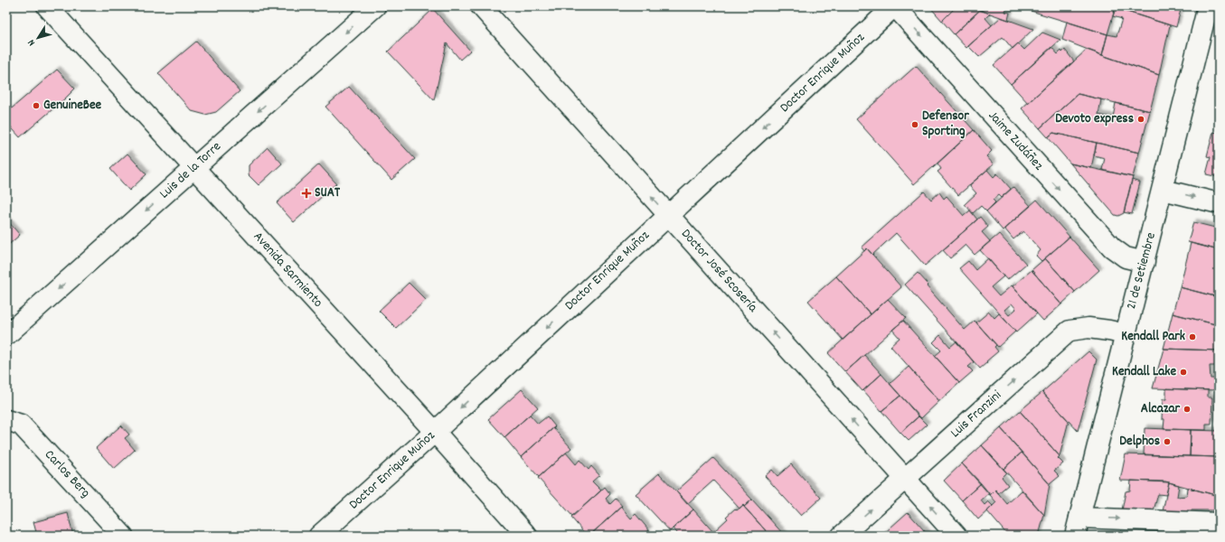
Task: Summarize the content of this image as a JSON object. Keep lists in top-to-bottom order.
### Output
{
  "streets": {
    "street": [
      "Doctor Enrique Muñoz",
      "Jaime Zudáñez",
      "Luis de la Torre",
      "Avenida Sarmiento",
      "Doctor José Scosería",
      "21 de Setiembre",
      "Luis Franzini",
      "Carlos Berg"
    ]
  },
  "crossings": [
    ["Doctor Enrique Muñoz", "Jaime Zudáñez"],
    ["Doctor Enrique Muñoz", "Avenida Sarmiento"],
    ["Doctor Enrique Muñoz", "Doctor José Scosería"],
    ["Jaime Zudáñez", "21 de Setiembre"],
    ["Luis de la Torre", "Avenida Sarmiento"],
    ["Doctor José Scosería", "Luis Franzini"],
    ["21 de Setiembre", "Luis Franzini"]
  ],
  "one_way": [
    "Doctor Enrique Muñoz",
    "Jaime Zudáñez",
    "Luis de la Torre",
    "Doctor José Scosería",
    "Luis Franzini"
  ],
  "places": {
    "other": [
      "GenuineBee",
      "Devoto express",
      "Defensor Sporting",
      "Kendall Park",
      "Kendall Lake",
      "Alcazar",
      "Delphos"
    ],
    "health": ["SUAT"]
  },
  "north": "bottom left"
}
